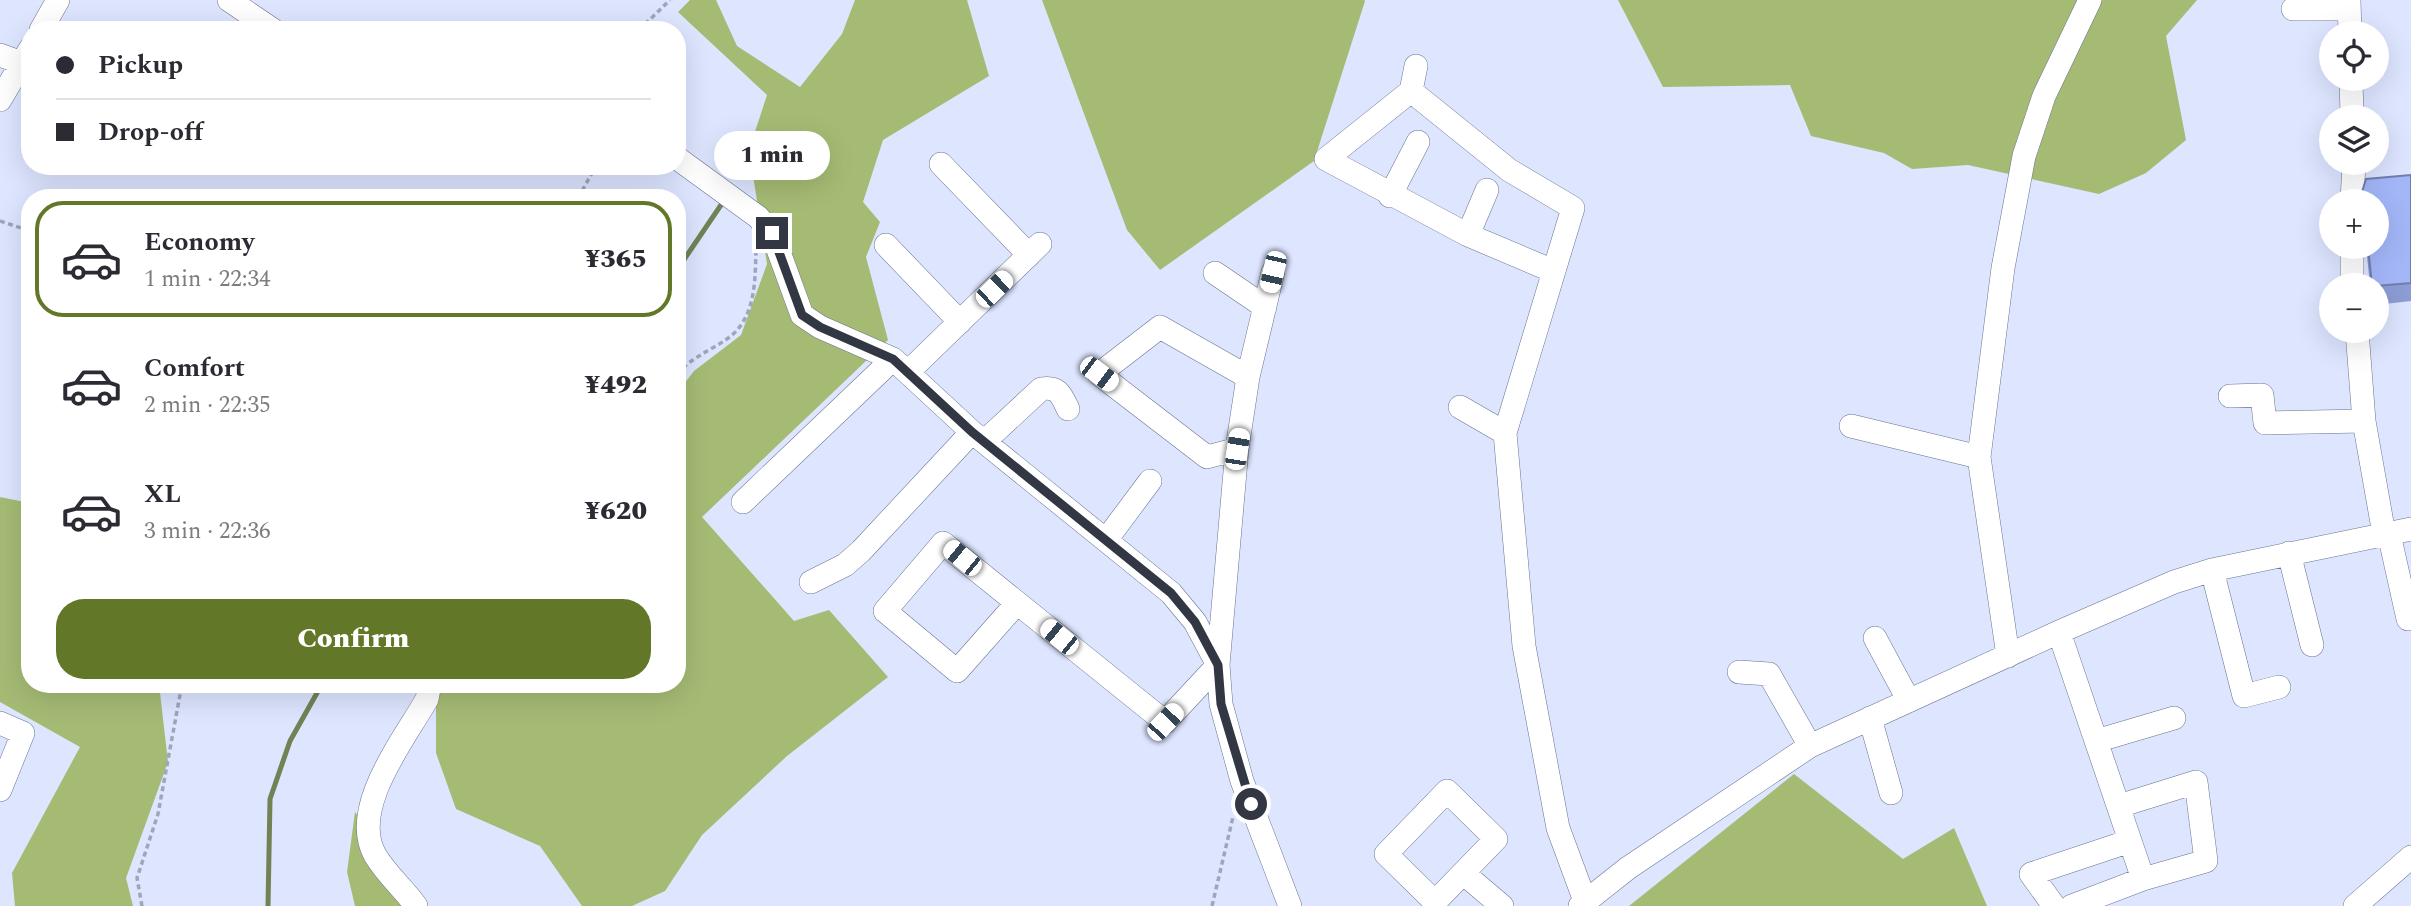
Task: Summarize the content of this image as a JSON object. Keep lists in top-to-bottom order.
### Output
{
  "page": {
    "map_buttons": ["+", "−"],
    "banner": ["Pickup", "Drop-off"],
    "bubble": "1 min",
    "list": [
      {
        "name": "Economy",
        "note": "1 min · 22:34",
        "value": "¥365"
      },
      {
        "name": "Comfort",
        "note": "2 min · 22:35",
        "value": "¥492"
      },
      {
        "name": "XL",
        "note": "3 min · 22:36",
        "value": "¥620"
      }
    ],
    "buttons": "Confirm"
  }
}
